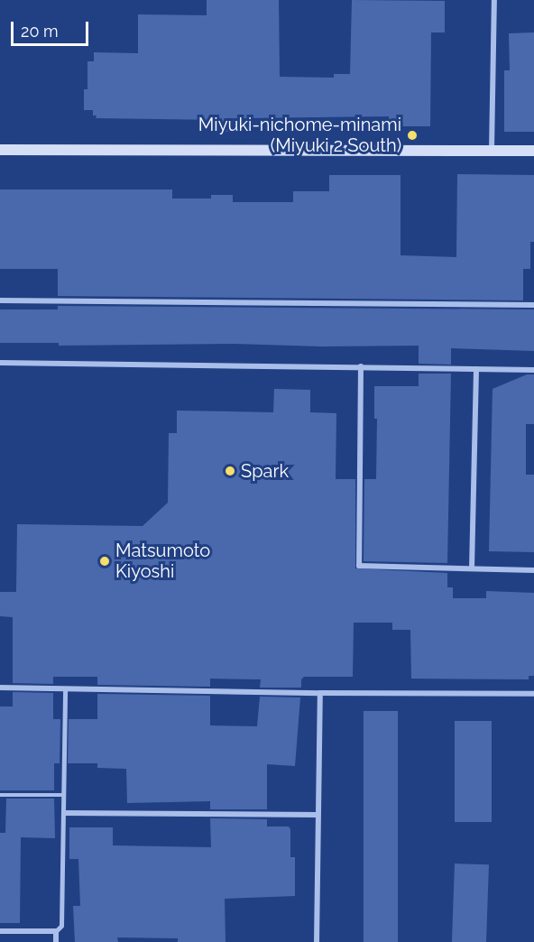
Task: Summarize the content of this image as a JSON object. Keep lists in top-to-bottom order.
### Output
{
  "places": ["Miyuki-nichome-minami (Miyuki 2 South)", "Spark", "Matsumoto Kiyoshi"],
  "scale_bar": "20 m"
}
